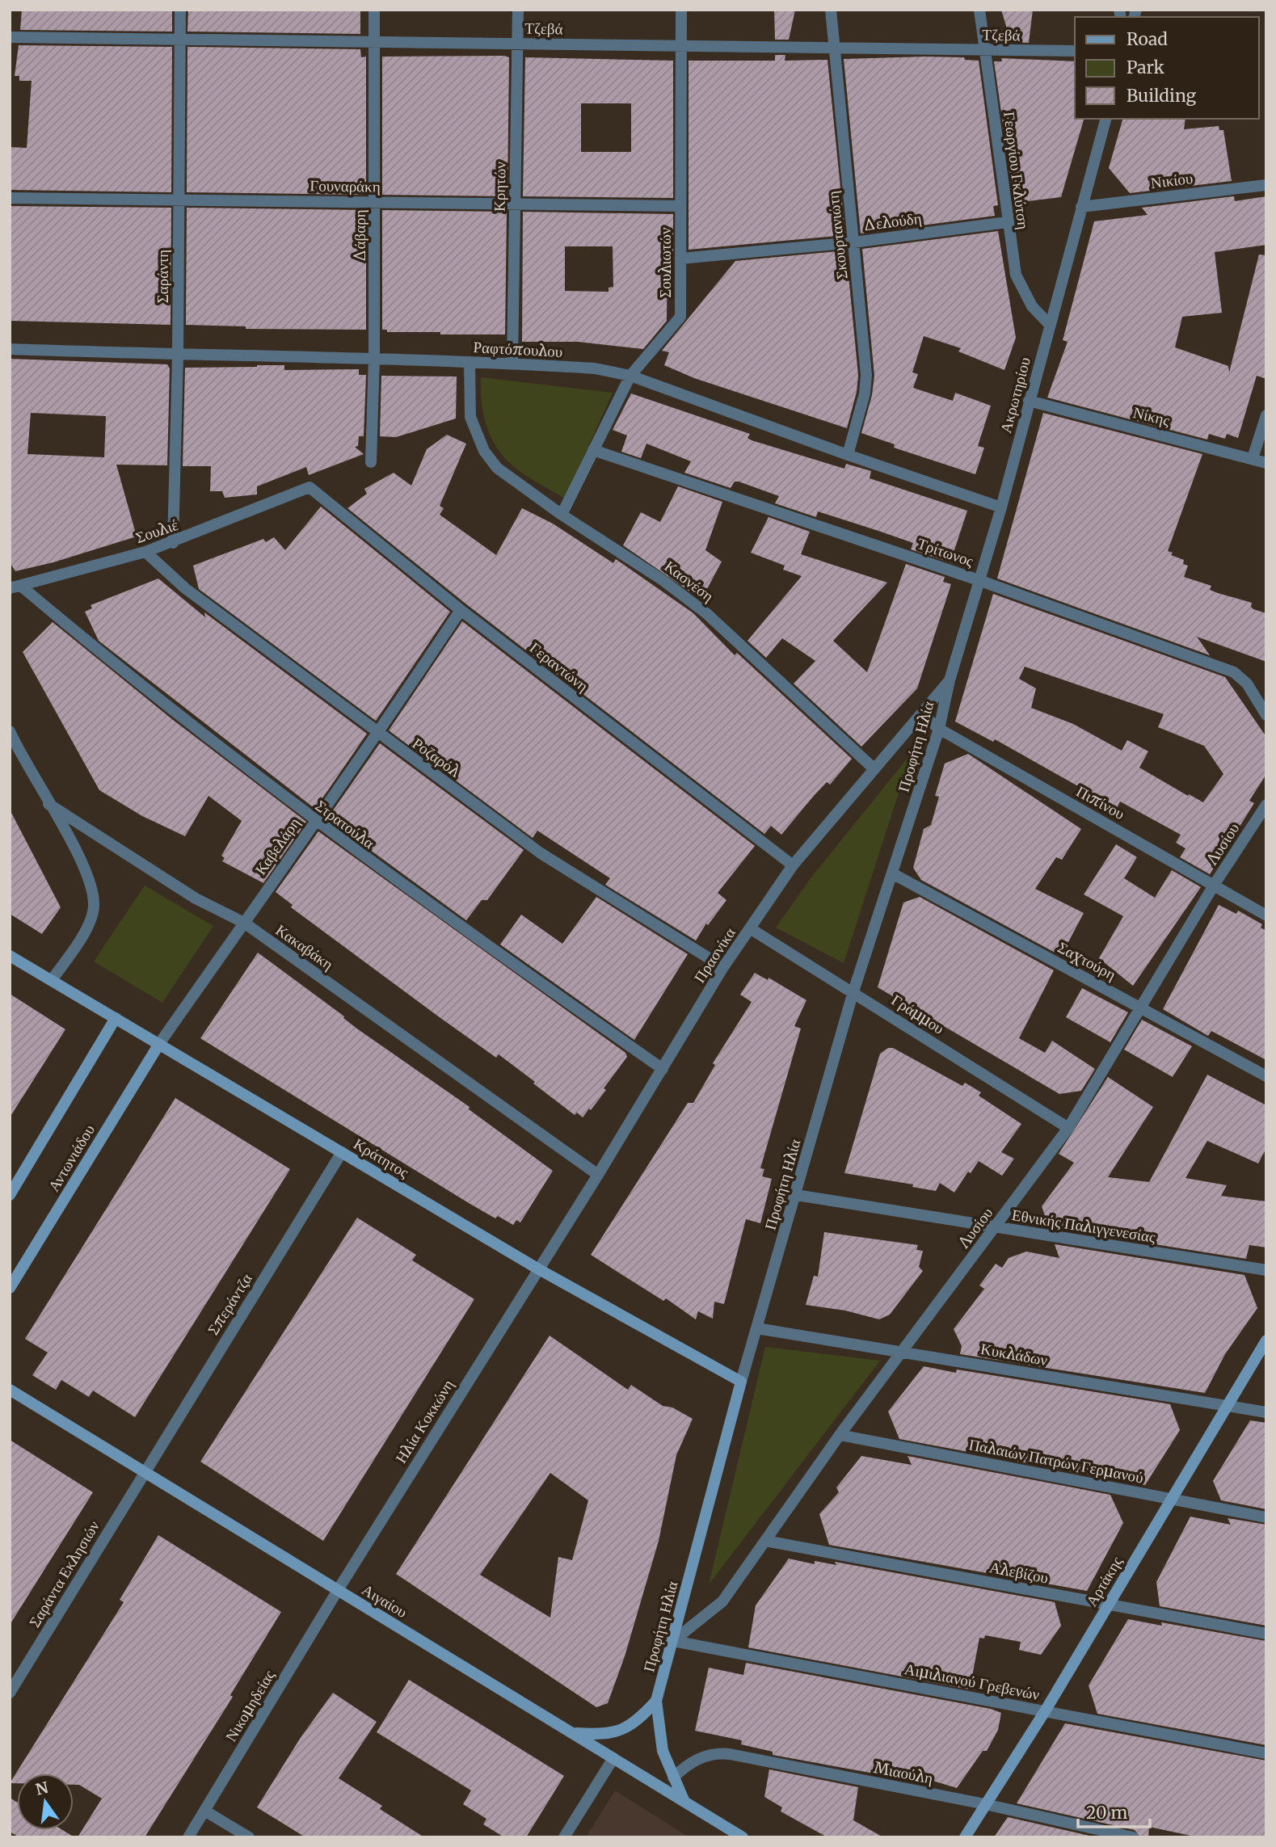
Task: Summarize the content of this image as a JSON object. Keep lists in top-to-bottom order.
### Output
{
  "streets": {
    "street": [
      "Τζεβά",
      "Γεωργίου Γκλύτση",
      "Νικίου",
      "Γουναράκη",
      "Κρητών",
      "Δελούδη",
      "Σκουρτανιώτη",
      "Δάβαρη",
      "Σουλιωτών",
      "Σαράντη",
      "Ραφτόπουλου",
      "Ακρωτηρίου",
      "Νίκης",
      "Σουλιέ",
      "Τρίτωνος",
      "Κασνέση",
      "Γεραντώνη",
      "Προφήτη Ηλία",
      "Ροζαρόλ",
      "Πιπίνου",
      "Στρατούλα",
      "Λυσίου",
      "Καβελάρη",
      "Κακαβάκη",
      "Πρασνίκα",
      "Σαχτούρη",
      "Γράμμου",
      "Αντωνιάδου",
      "Κράτητος",
      "Εθνικής Παλιγγενεσίας",
      "Σπεράντζα",
      "Κυκλάδων",
      "Ηλία Κοκκώνη",
      "Παλαιών Πατρών Γερμανού",
      "Αλεβίζου",
      "Σαράντα Εκλησιών",
      "Αρτάκης",
      "Αιγαίου",
      "Αιμιλιανού Γρεβενών",
      "Νικομηδείας",
      "Μιαούλη"
    ]
  },
  "crossings": [
    ["Τζεβά", "Γεωργίου Γκλύτση"],
    ["Τζεβά", "Κρητών"],
    ["Τζεβά", "Σκουρτανιώτη"],
    ["Τζεβά", "Δάβαρη"],
    ["Τζεβά", "Σουλιωτών"],
    ["Τζεβά", "Σαράντη"],
    ["Γεωργίου Γκλύτση", "Δελούδη"],
    ["Γεωργίου Γκλύτση", "Ακρωτηρίου"],
    ["Νικίου", "Ακρωτηρίου"],
    ["Γουναράκη", "Κρητών"],
    ["Γουναράκη", "Δάβαρη"],
    ["Γουναράκη", "Σουλιωτών"],
    ["Γουναράκη", "Σαράντη"],
    ["Κρητών", "Ραφτόπουλου"],
    ["Δελούδη", "Σκουρτανιώτη"],
    ["Δελούδη", "Σουλιωτών"],
    ["Σκουρτανιώτη", "Ραφτόπουλου"],
    ["Δάβαρη", "Ραφτόπουλου"],
    ["Σουλιωτών", "Ραφτόπουλου"],
    ["Σουλιωτών", "Τρίτωνος"],
    ["Σουλιωτών", "Κασνέση"],
    ["Σαράντη", "Ραφτόπουλου"],
    ["Σαράντη", "Σουλιέ"],
    ["Ραφτόπουλου", "Ακρωτηρίου"],
    ["Ραφτόπουλου", "Κασνέση"],
    ["Ακρωτηρίου", "Νίκης"],
    ["Ακρωτηρίου", "Τρίτωνος"],
    ["Ακρωτηρίου", "Προφήτη Ηλία"],
    ["Ακρωτηρίου", "Πρασνίκα"],
    ["Σουλιέ", "Γεραντώνη"],
    ["Σουλιέ", "Ροζαρόλ"],
    ["Σουλιέ", "Στρατούλα"],
    ["Κασνέση", "Πρασνίκα"],
    ["Γεραντώνη", "Καβελάρη"],
    ["Γεραντώνη", "Πρασνίκα"],
    ["Προφήτη Ηλία", "Πιπίνου"],
    ["Προφήτη Ηλία", "Λυσίου"],
    ["Προφήτη Ηλία", "Πρασνίκα"],
    ["Προφήτη Ηλία", "Σαχτούρη"],
    ["Προφήτη Ηλία", "Γράμμου"],
    ["Προφήτη Ηλία", "Κράτητος"],
    ["Προφήτη Ηλία", "Εθνικής Παλιγγενεσίας"],
    ["Προφήτη Ηλία", "Κυκλάδων"],
    ["Προφήτη Ηλία", "Αιγαίου"],
    ["Προφήτη Ηλία", "Αιμιλιανού Γρεβενών"],
    ["Προφήτη Ηλία", "Μιαούλη"],
    ["Ροζαρόλ", "Καβελάρη"],
    ["Ροζαρόλ", "Πρασνίκα"],
    ["Πιπίνου", "Λυσίου"],
    ["Πιπίνου", "Πρασνίκα"],
    ["Στρατούλα", "Καβελάρη"],
    ["Στρατούλα", "Πρασνίκα"],
    ["Λυσίου", "Σαχτούρη"],
    ["Λυσίου", "Γράμμου"],
    ["Λυσίου", "Εθνικής Παλιγγενεσίας"],
    ["Λυσίου", "Κυκλάδων"],
    ["Λυσίου", "Παλαιών Πατρών Γερμανού"],
    ["Λυσίου", "Αλεβίζου"],
    ["Λυσίου", "Αιμιλιανού Γρεβενών"],
    ["Καβελάρη", "Κακαβάκη"],
    ["Καβελάρη", "Αντωνιάδου"],
    ["Καβελάρη", "Κράτητος"],
    ["Κακαβάκη", "Πρασνίκα"],
    ["Πρασνίκα", "Γράμμου"],
    ["Πρασνίκα", "Κράτητος"],
    ["Πρασνίκα", "Ηλία Κοκκώνη"],
    ["Αντωνιάδου", "Κράτητος"],
    ["Κράτητος", "Σπεράντζα"],
    ["Κράτητος", "Ηλία Κοκκώνη"],
    ["Σπεράντζα", "Σαράντα Εκλησιών"],
    ["Σπεράντζα", "Αιγαίου"],
    ["Κυκλάδων", "Αρτάκης"],
    ["Ηλία Κοκκώνη", "Αιγαίου"],
    ["Ηλία Κοκκώνη", "Νικομηδείας"],
    ["Παλαιών Πατρών Γερμανού", "Αρτάκης"],
    ["Αλεβίζου", "Αρτάκης"],
    ["Σαράντα Εκλησιών", "Αιγαίου"],
    ["Αρτάκης", "Αιμιλιανού Γρεβενών"],
    ["Αρτάκης", "Μιαούλη"],
    ["Αιγαίου", "Νικομηδείας"]
  ],
  "legend": ["Road", "Park", "Building"],
  "scale_bar": "20 m",
  "north": "top"
}
